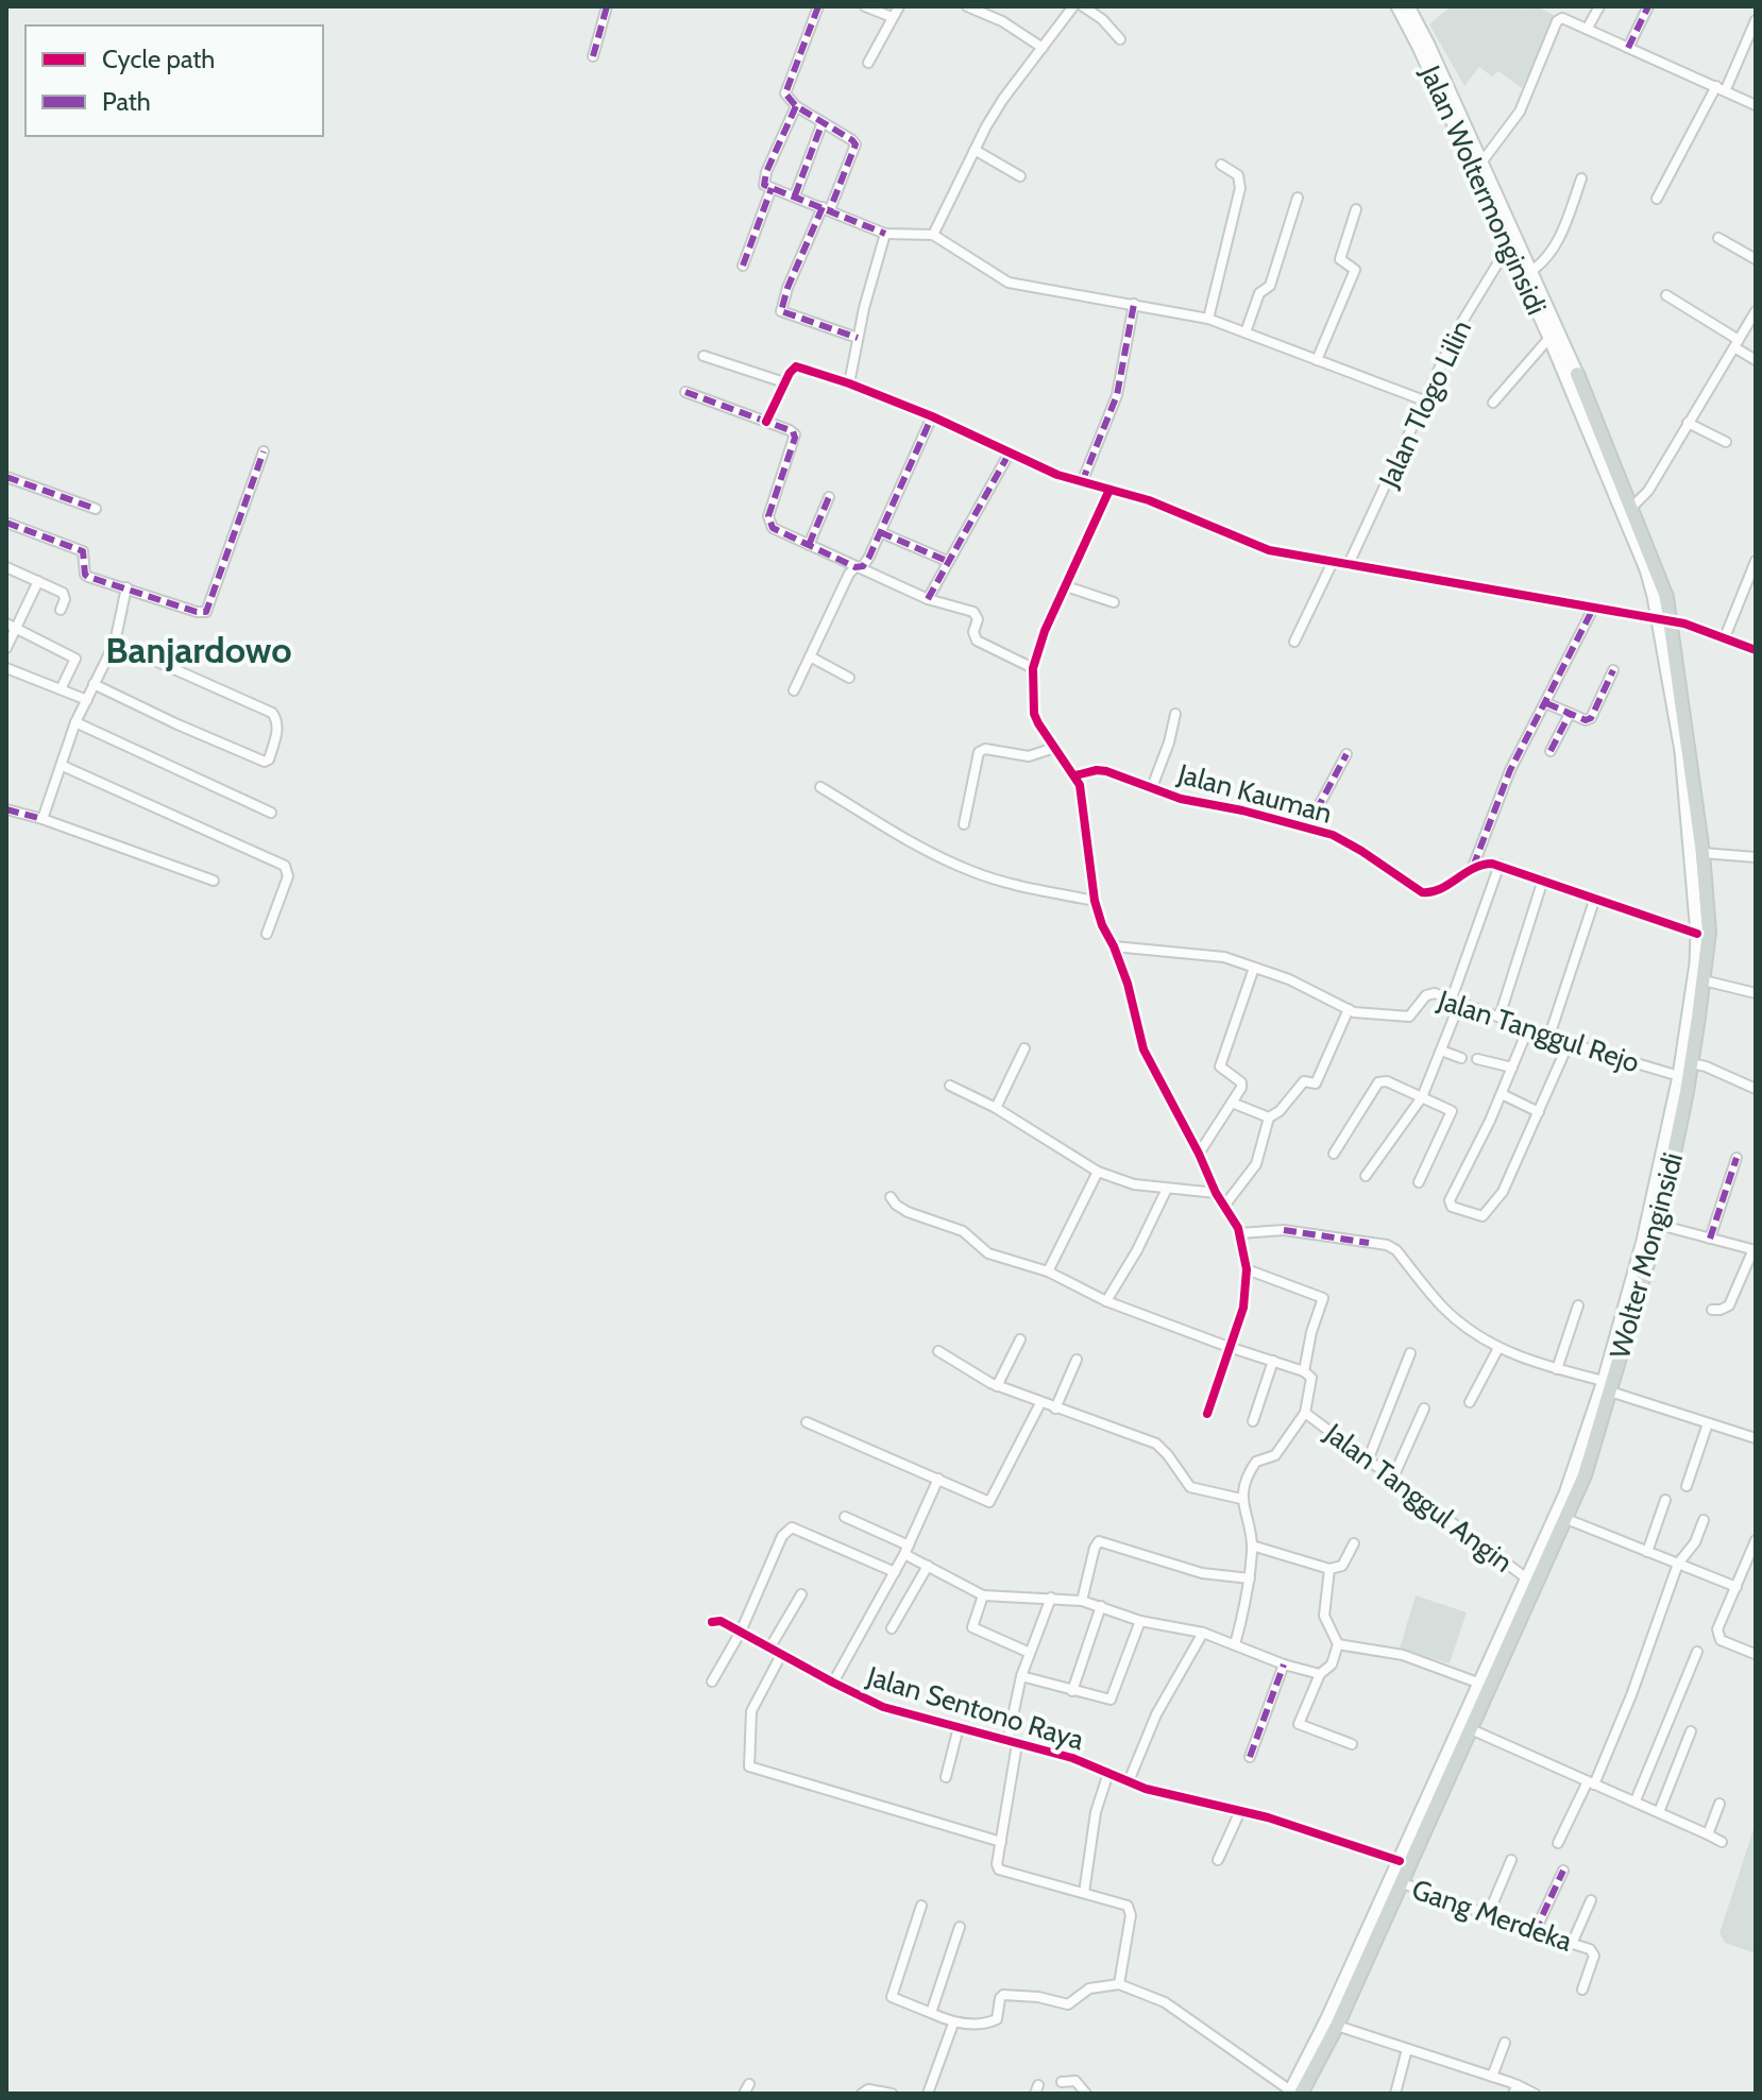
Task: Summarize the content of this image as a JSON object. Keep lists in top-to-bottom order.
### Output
{
  "streets": {
    "main road": ["Jalan Woltermonginsidi", "Wolter Monginsidi"],
    "street": [
      "Jalan Tlogo Lilin",
      "Jalan Kauman",
      "Jalan Tanggul Rejo",
      "Jalan Tanggul Angin",
      "Jalan Sentono Raya",
      "Gang Merdeka"
    ]
  },
  "crossings": [
    ["Jalan Woltermonginsidi", "Jalan Tlogo Lilin"],
    ["Jalan Woltermonginsidi", "Wolter Monginsidi"],
    ["Jalan Kauman", "Wolter Monginsidi"],
    ["Jalan Tanggul Rejo", "Wolter Monginsidi"],
    ["Wolter Monginsidi", "Jalan Tanggul Angin"],
    ["Wolter Monginsidi", "Jalan Sentono Raya"],
    ["Wolter Monginsidi", "Gang Merdeka"]
  ],
  "districts": ["Banjardowo"],
  "legend": ["Cycle path", "Path"]
}
